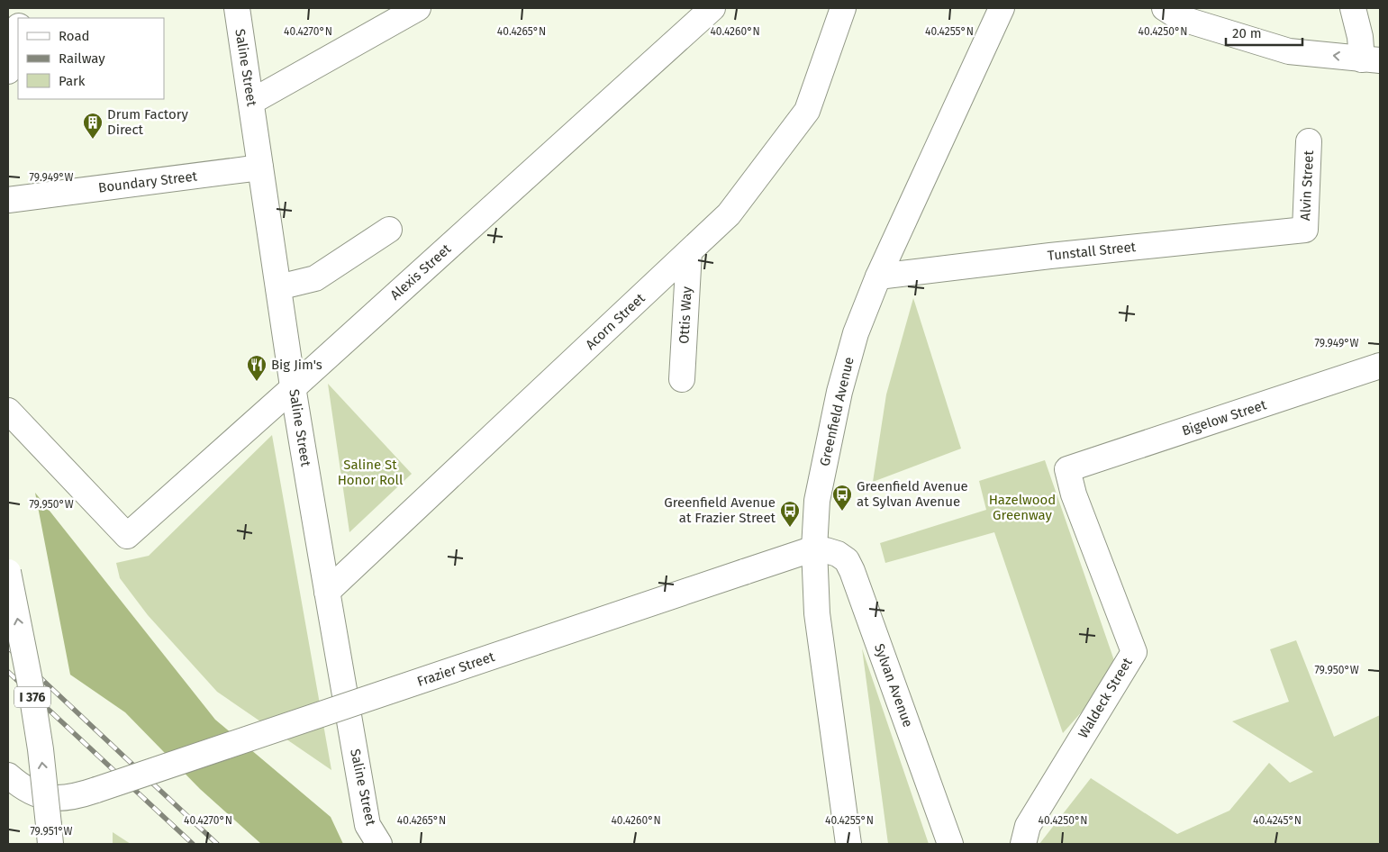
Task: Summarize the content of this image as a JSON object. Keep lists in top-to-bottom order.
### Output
{
  "streets": {
    "main road": [
      "Saline Street",
      "Boundary Street",
      "Alvin Street",
      "Tunstall Street",
      "Alexis Street",
      "Ottis Way",
      "Acorn Street",
      "Greenfield Avenue",
      "Bigelow Street",
      "Frazier Street",
      "Sylvan Avenue",
      "I 376",
      "Waldeck Street"
    ]
  },
  "crossings": [
    ["Saline Street", "Boundary Street"],
    ["Saline Street", "Alexis Street"],
    ["Saline Street", "Acorn Street"],
    ["Alvin Street", "Tunstall Street"],
    ["Tunstall Street", "Greenfield Avenue"],
    ["Ottis Way", "Acorn Street"],
    ["Greenfield Avenue", "Frazier Street"],
    ["Greenfield Avenue", "Sylvan Avenue"],
    ["Bigelow Street", "Waldeck Street"],
    ["Frazier Street", "Sylvan Avenue"]
  ],
  "parks": ["Saline St Honor Roll", "Hazelwood Greenway"],
  "places": {
    "building": ["Drum Factory Direct"],
    "restaurant": ["Big Jim's"],
    "bus stop": ["Greenfield Avenue at Sylvan Avenue", "Greenfield Avenue at Frazier Street"]
  },
  "legend": ["Road", "Railway", "Park"],
  "scale_bar": "20 m",
  "coordinates": [
    "40.4270°N",
    "40.4265°N",
    "40.4260°N",
    "40.4255°N",
    "40.4250°N",
    "79.949°W",
    "79.950°W",
    "40.4245°N",
    "79.951°W"
  ]
}
